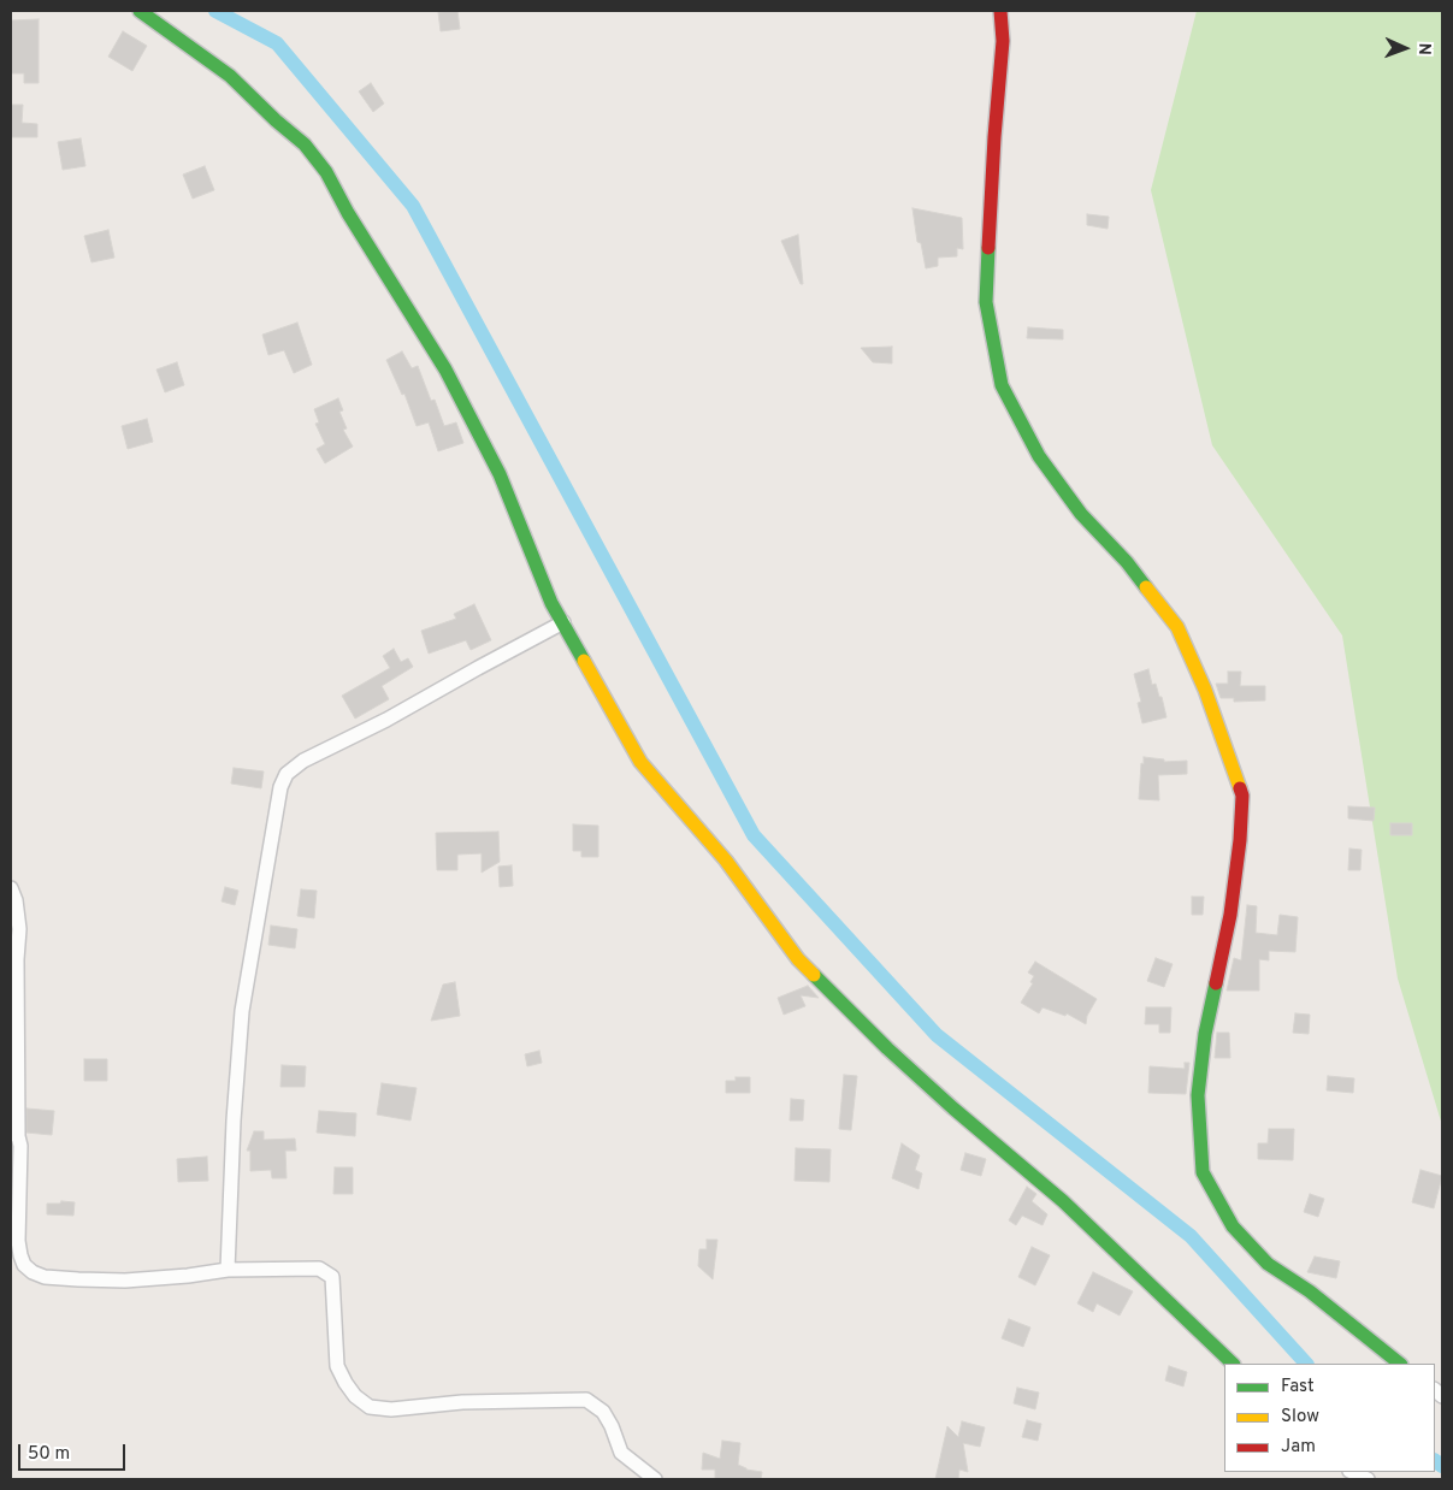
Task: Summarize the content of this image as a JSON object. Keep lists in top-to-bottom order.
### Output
{
  "legend": ["Fast", "Slow", "Jam"],
  "scale_bar": "50 m",
  "north": "right"
}
